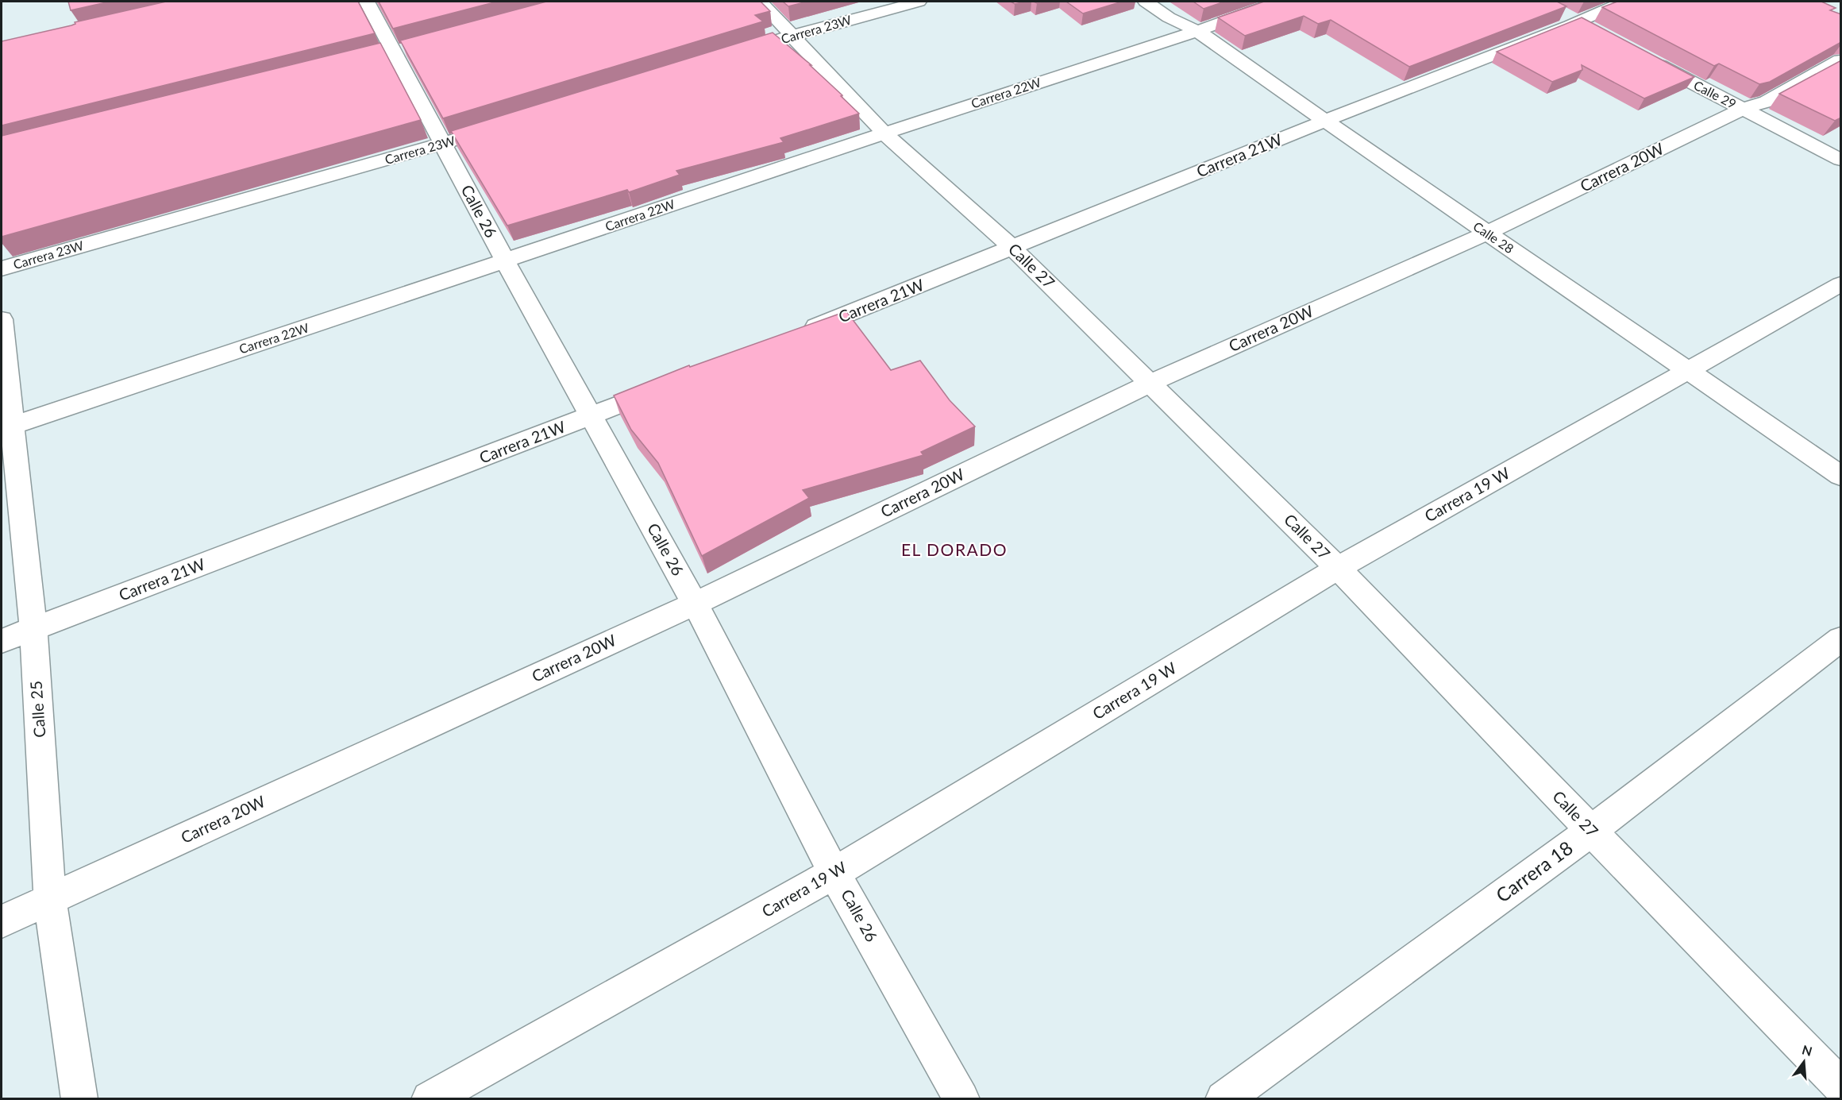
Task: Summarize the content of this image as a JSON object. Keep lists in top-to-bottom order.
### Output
{
  "streets": {
    "street": [
      "Carrera 23W",
      "Carrera 22W",
      "Calle 29",
      "Carrera 21W",
      "Carrera 20W",
      "Calle 26",
      "Calle 28",
      "Calle 27",
      "Carrera 19 W",
      "Calle 25",
      "Carrera 18"
    ]
  },
  "crossings": [
    ["Carrera 23W", "Calle 26"],
    ["Carrera 23W", "Calle 27"],
    ["Carrera 22W", "Calle 26"],
    ["Carrera 22W", "Calle 28"],
    ["Carrera 22W", "Calle 27"],
    ["Carrera 22W", "Calle 25"],
    ["Calle 29", "Carrera 20W"],
    ["Carrera 21W", "Calle 26"],
    ["Carrera 21W", "Calle 28"],
    ["Carrera 21W", "Calle 27"],
    ["Carrera 21W", "Calle 25"],
    ["Carrera 20W", "Calle 26"],
    ["Carrera 20W", "Calle 28"],
    ["Carrera 20W", "Calle 27"],
    ["Carrera 20W", "Calle 25"],
    ["Calle 26", "Carrera 19 W"],
    ["Calle 28", "Carrera 19 W"],
    ["Calle 27", "Carrera 19 W"],
    ["Calle 27", "Carrera 18"]
  ],
  "districts": ["EL DORADO"],
  "north": "top"
}
